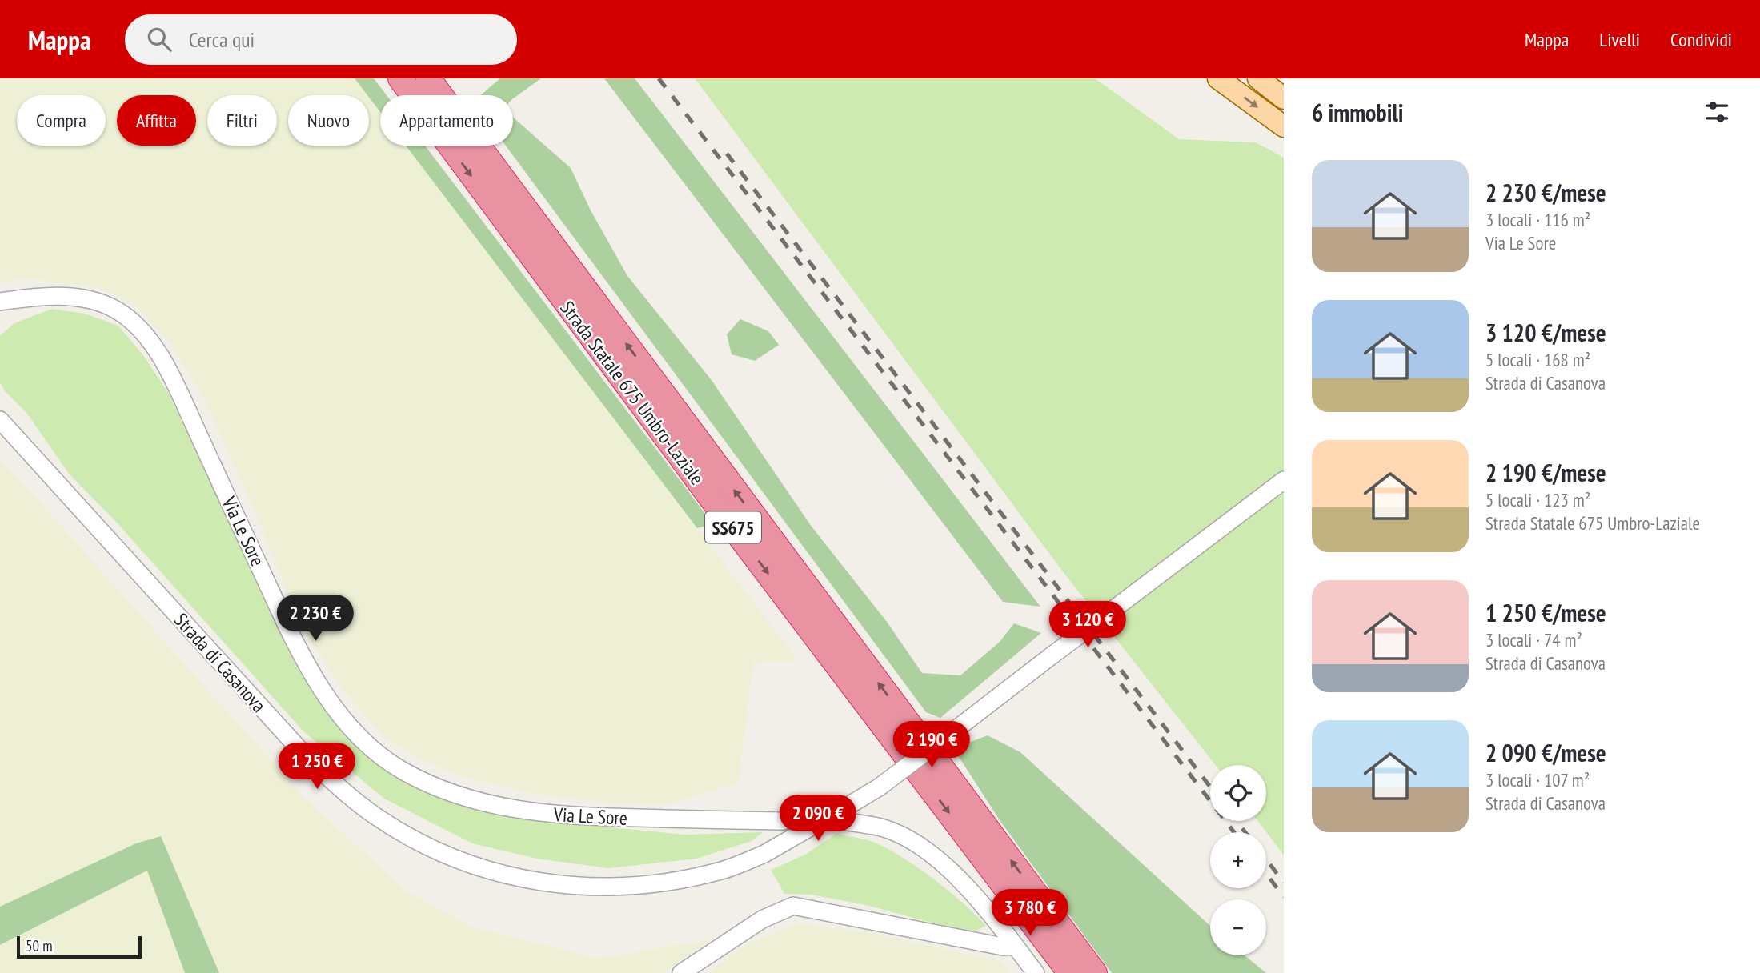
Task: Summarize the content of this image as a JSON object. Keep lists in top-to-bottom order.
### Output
{
  "streets": {
    "highway": ["Strada Statale 675 Umbro-Laziale", "SS675"],
    "street": ["Via Le Sore", "Strada di Casanova"]
  },
  "scale_bar": "50 m",
  "page": {
    "header": "Mappa",
    "search": "Cerca qui",
    "nav": ["Mappa", "Livelli", "Condividi"],
    "heading": "6 immobili",
    "chip": [
      "Compra",
      "Affitta",
      "Filtri",
      "Nuovo",
      "Appartamento"
    ],
    "list": [
      {
        "name": "2 230 €/mese",
        "note": "3 locali · 116 m² · Via Le Sore"
      },
      {
        "name": "3 120 €/mese",
        "note": "5 locali · 168 m² · Strada di Casanova"
      },
      {
        "name": "2 190 €/mese",
        "note": "5 locali · 123 m² · Strada Statale 675 Umbro-Laziale"
      },
      {
        "name": "1 250 €/mese",
        "note": "3 locali · 74 m² · Strada di Casanova"
      },
      {
        "name": "2 090 €/mese",
        "note": "3 locali · 107 m² · Strada di Casanova"
      }
    ],
    "price": [
      "2 230 €",
      "3 120 €",
      "2 190 €",
      "1 250 €",
      "2 090 €",
      "3 780 €"
    ],
    "map_buttons": ["+", "−"],
    "scale": "50 m"
  }
}
